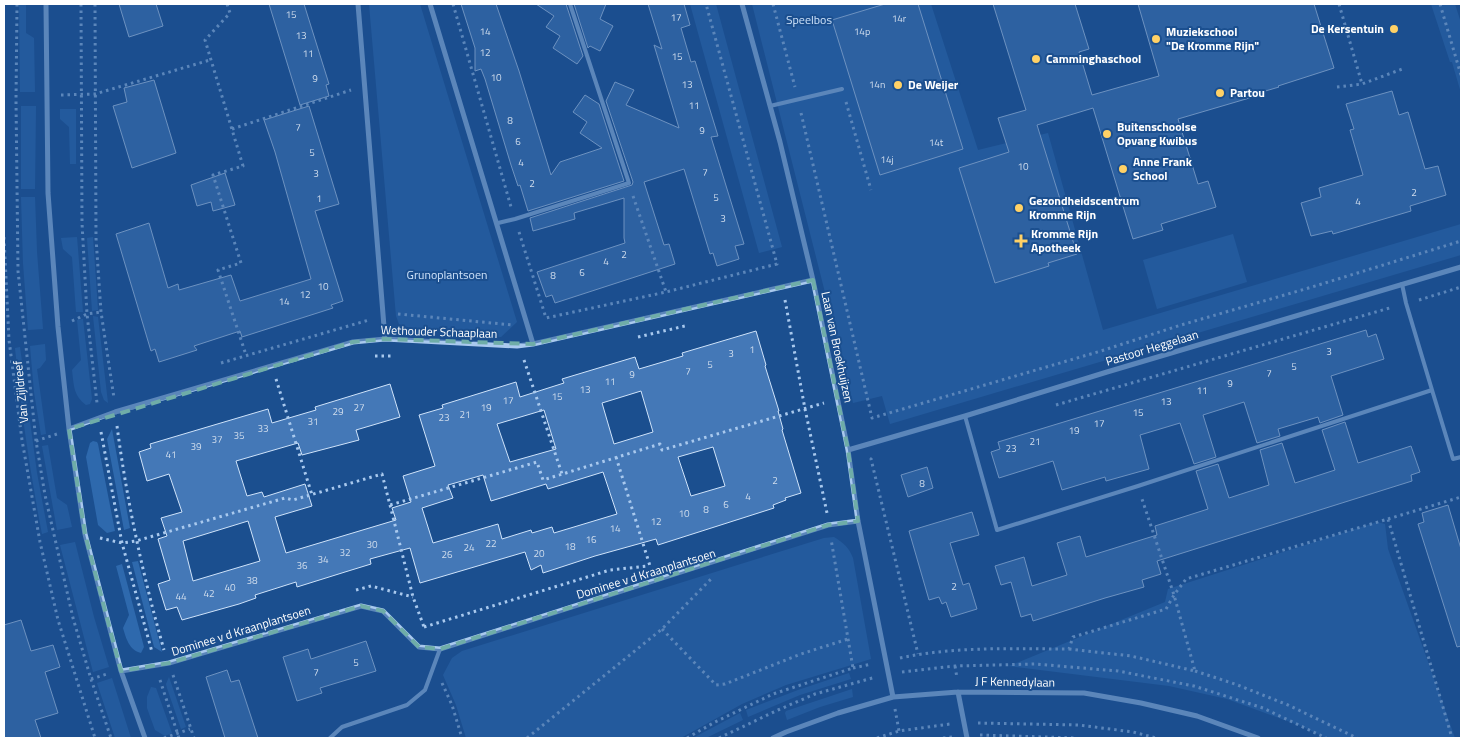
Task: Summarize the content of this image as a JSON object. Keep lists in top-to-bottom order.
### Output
{
  "streets": {
    "street": [
      "Wethouder Schaaplaan",
      "Laan van Broekhuijzen",
      "Pastoor Heggelaan",
      "Dominee v d Kraanplantsoen",
      "J F Kennedylaan"
    ],
    "path": ["Van Zijldreef"]
  },
  "crossings": [
    ["Wethouder Schaaplaan", "Laan van Broekhuijzen"],
    ["Laan van Broekhuijzen", "Pastoor Heggelaan"],
    ["Laan van Broekhuijzen", "Dominee v d Kraanplantsoen"],
    ["Laan van Broekhuijzen", "J F Kennedylaan"]
  ],
  "parks": ["Speelbos", "Grunoplantsoen"],
  "places": {
    "other": [
      "De Kersentuin",
      "Muziekschool \"De Kromme Rijn\"",
      "Camminghaschool",
      "De Weijer",
      "Partou",
      "Buitenschoolse Opvang Kwibus",
      "Anne Frank School",
      "Gezondheidscentrum Kromme Rijn"
    ],
    "health": ["Kromme Rijn Apotheek"]
  },
  "house_numbers": [
    "15",
    "17",
    "14r",
    "14",
    "14p",
    "13",
    "12",
    "11",
    "15",
    "10",
    "9",
    "13",
    "14n",
    "11",
    "8",
    "7",
    "9",
    "6",
    "14t",
    "5",
    "14j",
    "4",
    "10",
    "7",
    "3",
    "2",
    "2",
    "5",
    "1",
    "4",
    "3",
    "2",
    "4",
    "6",
    "8",
    "10",
    "12",
    "14",
    "1",
    "3",
    "3",
    "5",
    "5",
    "7",
    "7",
    "9",
    "11",
    "9",
    "13",
    "11",
    "15",
    "17",
    "13",
    "27",
    "19",
    "29",
    "15",
    "21",
    "23",
    "31",
    "17",
    "33",
    "19",
    "35",
    "37",
    "21",
    "39",
    "23",
    "41",
    "2",
    "8",
    "4",
    "6",
    "8",
    "10",
    "12",
    "14",
    "16",
    "22",
    "30",
    "18",
    "24",
    "32",
    "20",
    "26",
    "34",
    "36",
    "38",
    "2",
    "40",
    "42",
    "44",
    "5",
    "7"
  ]
}
